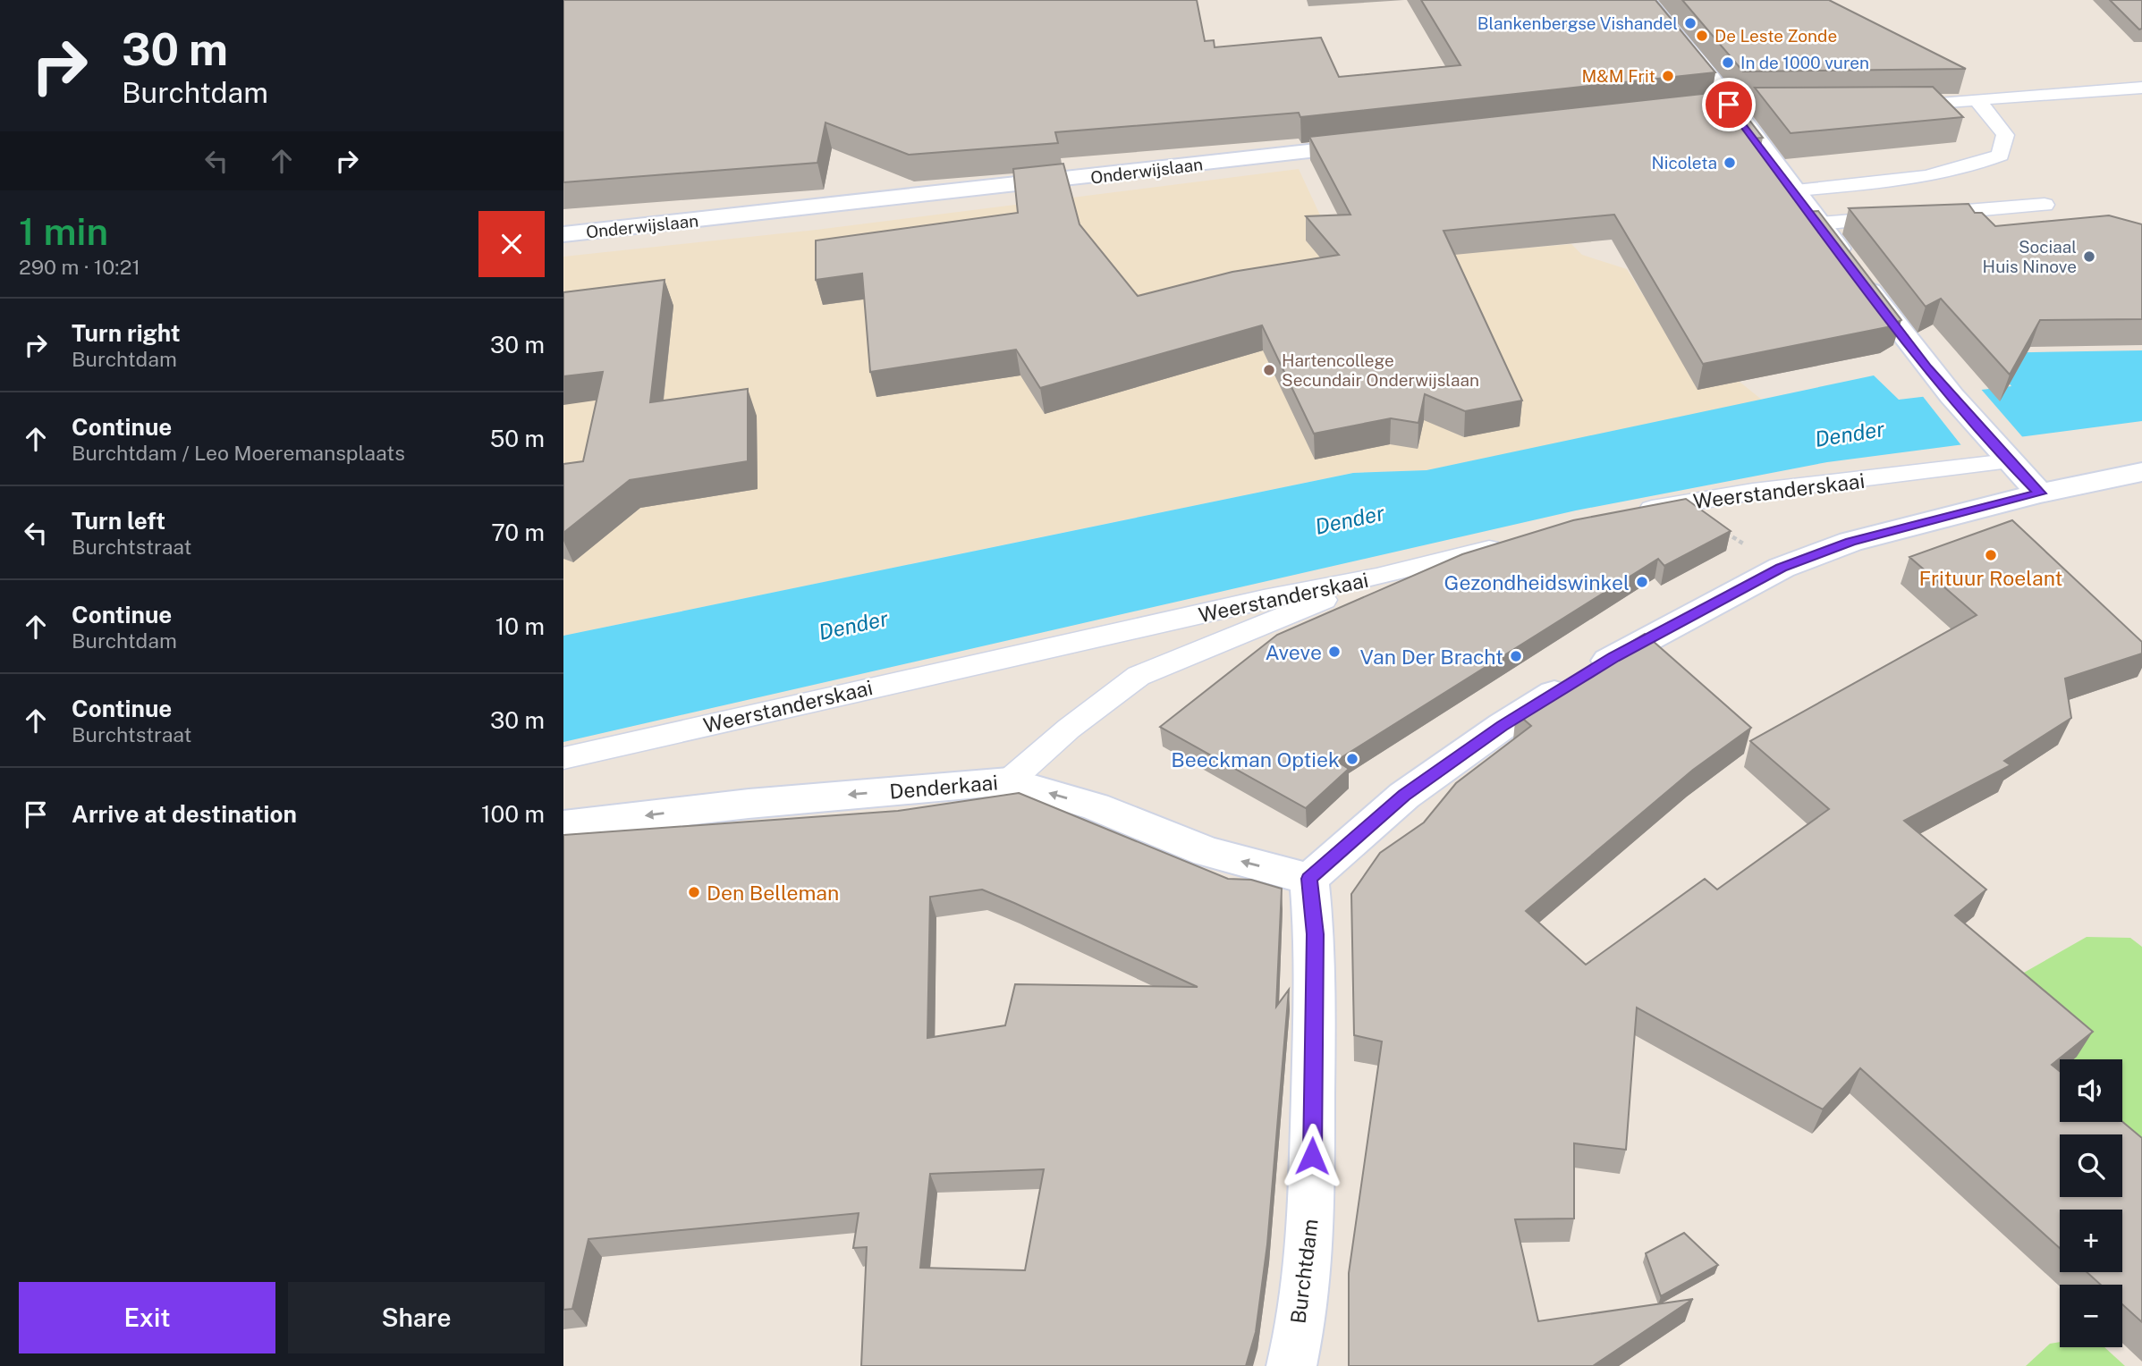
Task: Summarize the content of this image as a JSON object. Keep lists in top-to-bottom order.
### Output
{
  "streets": {
    "street": ["Onderwijslaan", "Denderkaai", "Burchtdam"],
    "lane": ["Weerstanderskaai"]
  },
  "crossings": [
    ["Denderkaai", "Burchtdam"]
  ],
  "one_way": ["Denderkaai"],
  "water": ["Dender"],
  "places": [
    "Blankenbergse Vishandel",
    "De Leste Zonde",
    "In de 1000 vuren",
    "M&M Frit",
    "Nicoleta",
    "Sociaal Huis Ninove",
    "Hartencollege Secundair Onderwijslaan",
    "Frituur Roelant",
    "Gezondheidswinkel",
    "Aveve",
    "Van Der Bracht",
    "Beeckman Optiek",
    "Den Belleman"
  ],
  "page": {
    "turn": ["30 m", "Burchtdam"],
    "heading": ["1 min", "290 m · 10:21"],
    "list": [
      {
        "name": "Turn right",
        "note": "Burchtdam",
        "value": "30 m"
      },
      {
        "name": "Continue",
        "note": "Burchtdam / Leo Moeremansplaats",
        "value": "50 m"
      },
      {
        "name": "Turn left",
        "note": "Burchtstraat",
        "value": "70 m"
      },
      {
        "name": "Continue",
        "note": "Burchtdam",
        "value": "10 m"
      },
      {
        "name": "Continue",
        "note": "Burchtstraat",
        "value": "30 m"
      },
      {
        "name": "Arrive at destination",
        "value": "100 m"
      }
    ],
    "map_buttons": ["+", "−"],
    "buttons": ["Exit", "Share"]
  }
}
